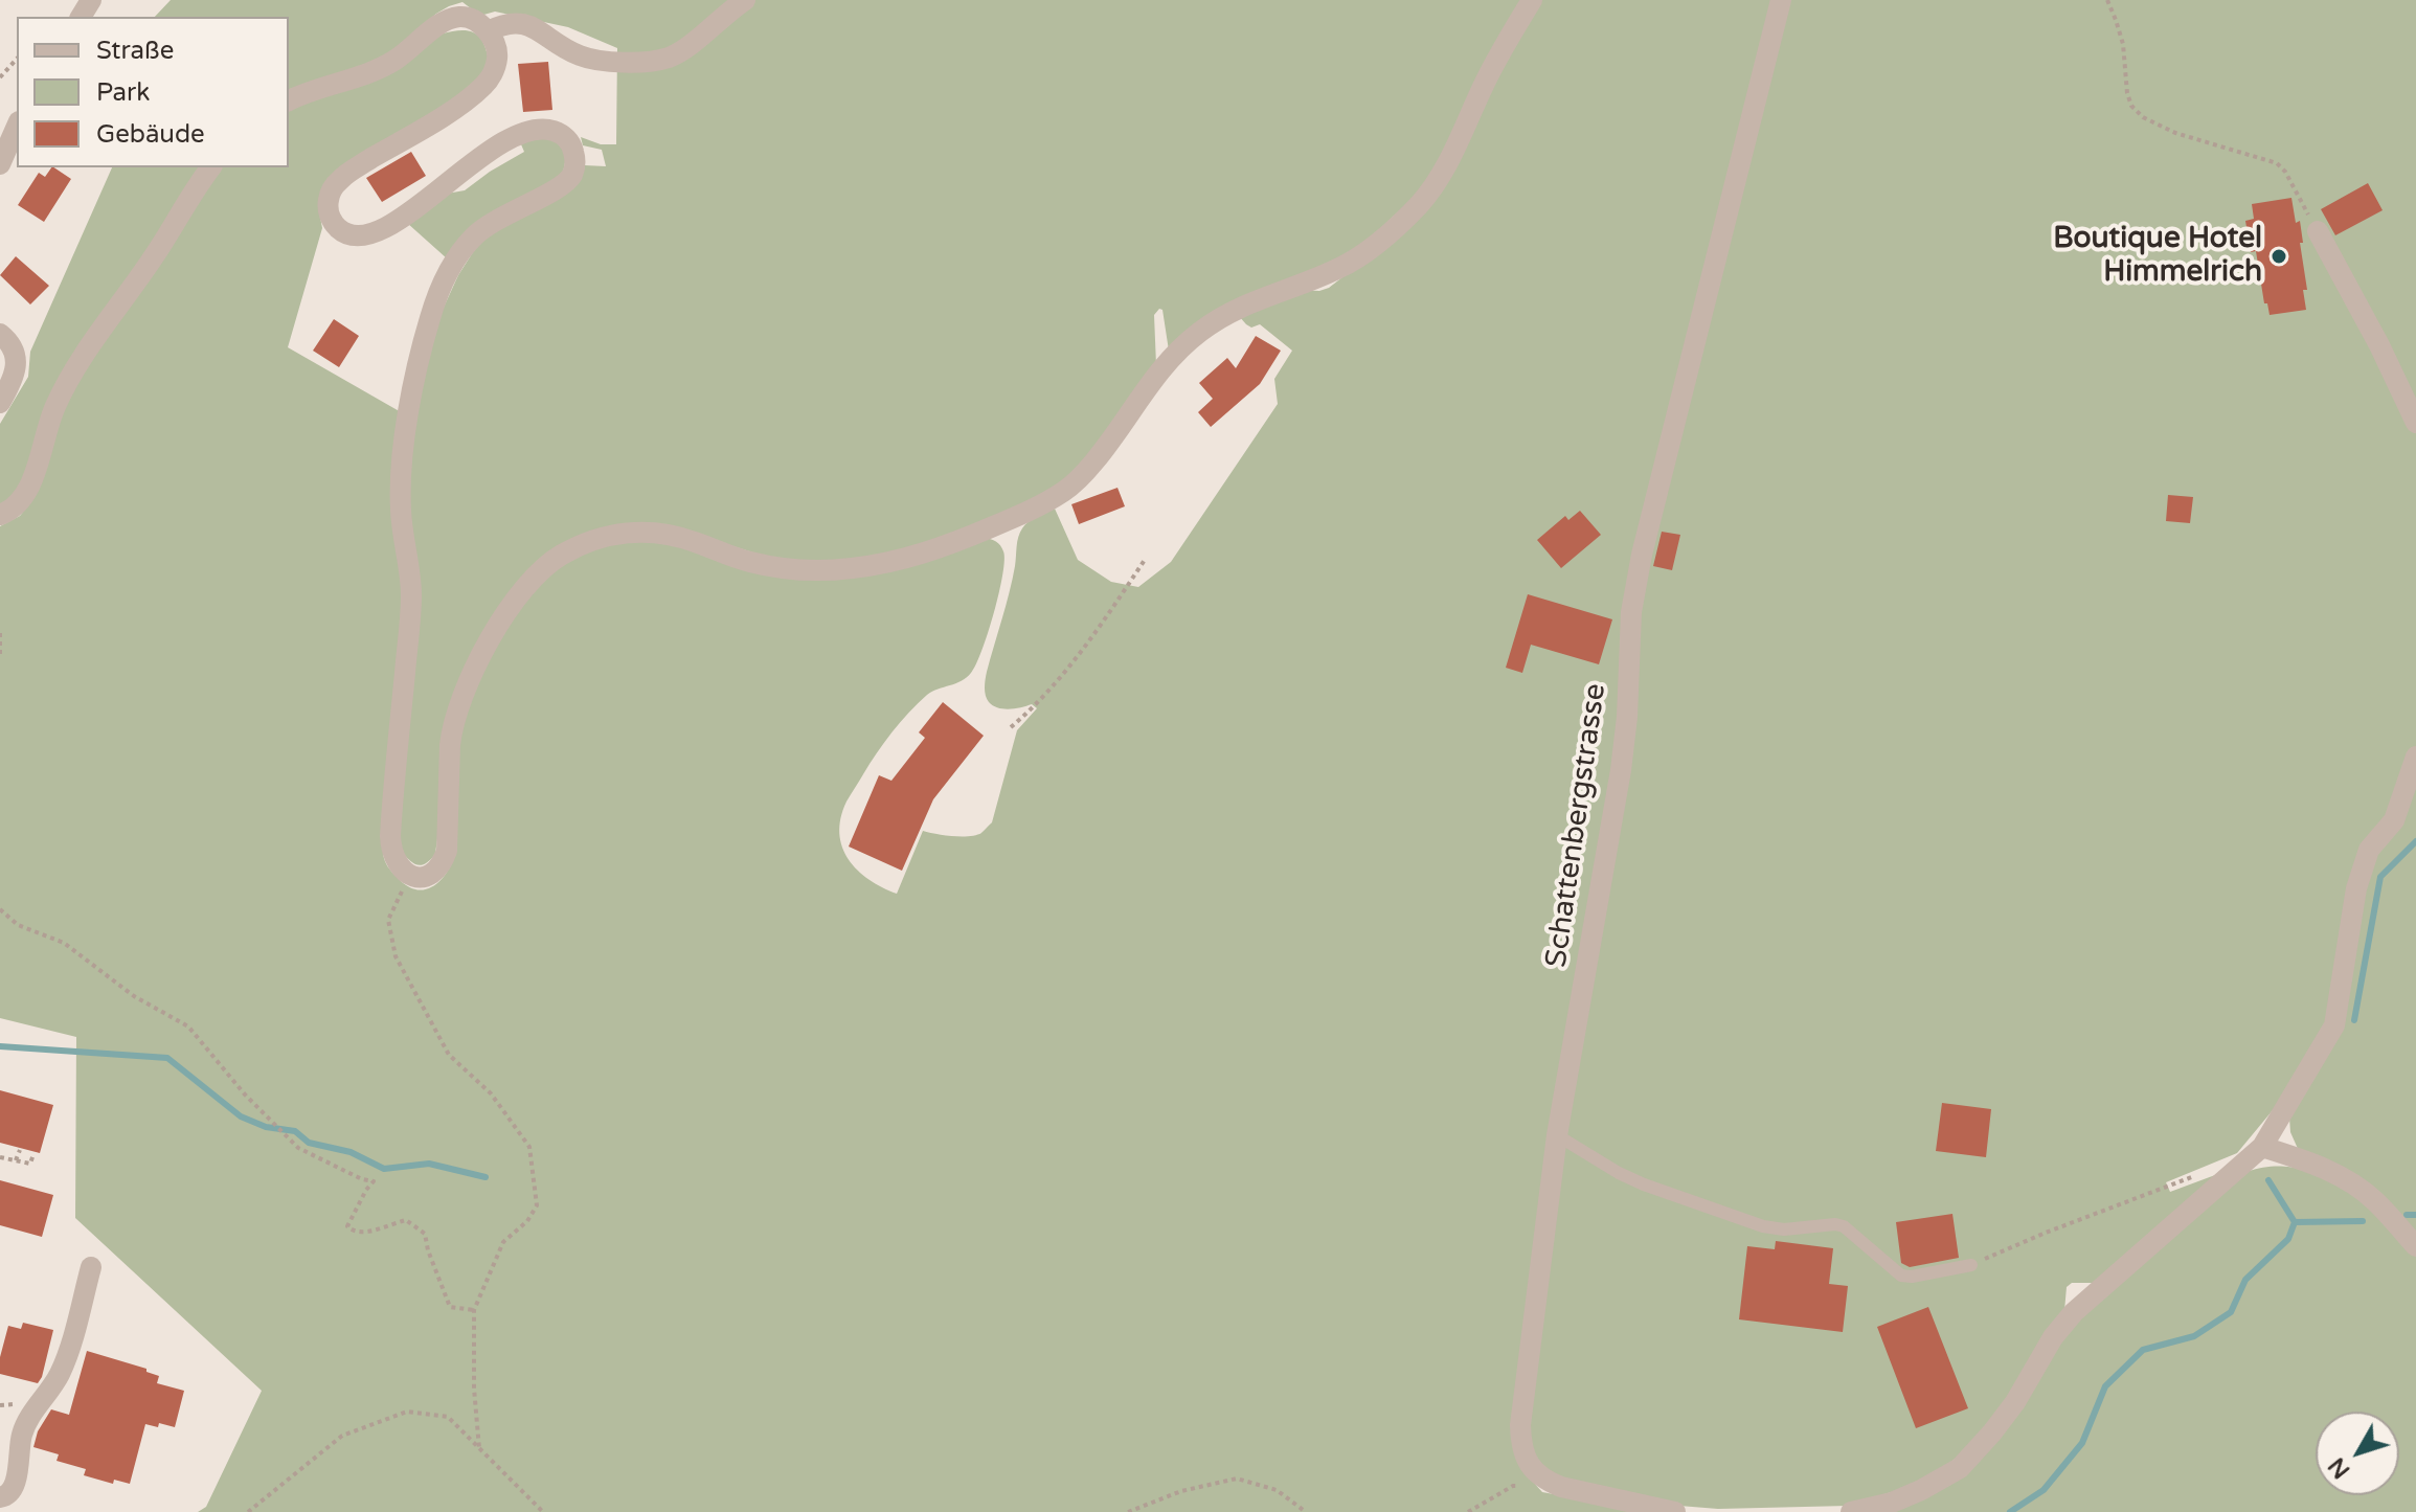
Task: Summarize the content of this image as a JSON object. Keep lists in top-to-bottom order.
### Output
{
  "streets": {
    "street": ["Schattenbergstrasse"]
  },
  "places": ["Boutique Hotel Himmelrich"],
  "legend": ["Straße", "Park", "Gebäude"],
  "north": "bottom left"
}
